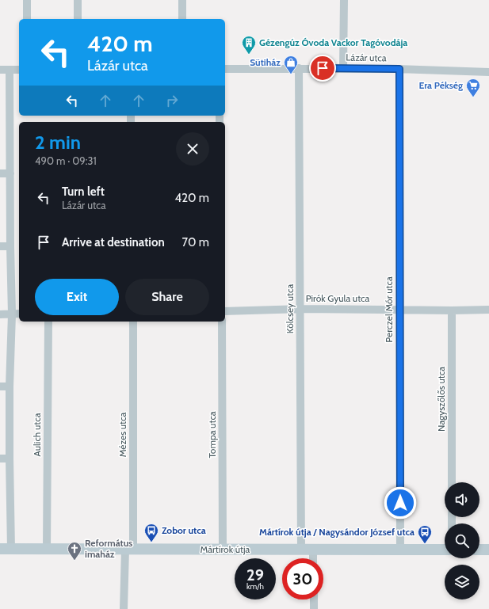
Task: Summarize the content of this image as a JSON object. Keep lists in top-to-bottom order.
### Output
{
  "streets": {
    "street": [
      "Lázár utca",
      "Pirók Gyula utca",
      "Kölcsey utca",
      "Perczel Mór utca",
      "Nagyszőlős utca",
      "Aulich utca",
      "Mézes utca",
      "Tompa utca",
      "Mártírok útja"
    ]
  },
  "crossings": [
    ["Lázár utca", "Kölcsey utca"],
    ["Lázár utca", "Perczel Mór utca"],
    ["Pirók Gyula utca", "Kölcsey utca"],
    ["Pirók Gyula utca", "Perczel Mór utca"],
    ["Pirók Gyula utca", "Nagyszőlős utca"],
    ["Kölcsey utca", "Mártírok útja"],
    ["Perczel Mór utca", "Mártírok útja"],
    ["Aulich utca", "Mártírok útja"],
    ["Mézes utca", "Mártírok útja"],
    ["Tompa utca", "Mártírok útja"]
  ],
  "places": {
    "building": ["Gézengúz Óvoda Vackor Tagóvodája"],
    "shop": ["Sütiház"],
    "supermarket": ["Era Pékség"],
    "bus stop": ["Zobor utca", "Mártírok útja / Nagysándor József utca"],
    "church": ["Református imaház"]
  },
  "page": {
    "turn": ["420 m", "Lázár utca"],
    "heading": ["2 min", "490 m · 09:31"],
    "list": [
      {
        "name": "Turn left",
        "note": "Lázár utca",
        "value": "420 m"
      },
      {
        "name": "Arrive at destination",
        "value": "70 m"
      }
    ],
    "buttons": ["Exit", "Share"],
    "speed": "29 km/h",
    "limit": "30"
  }
}
